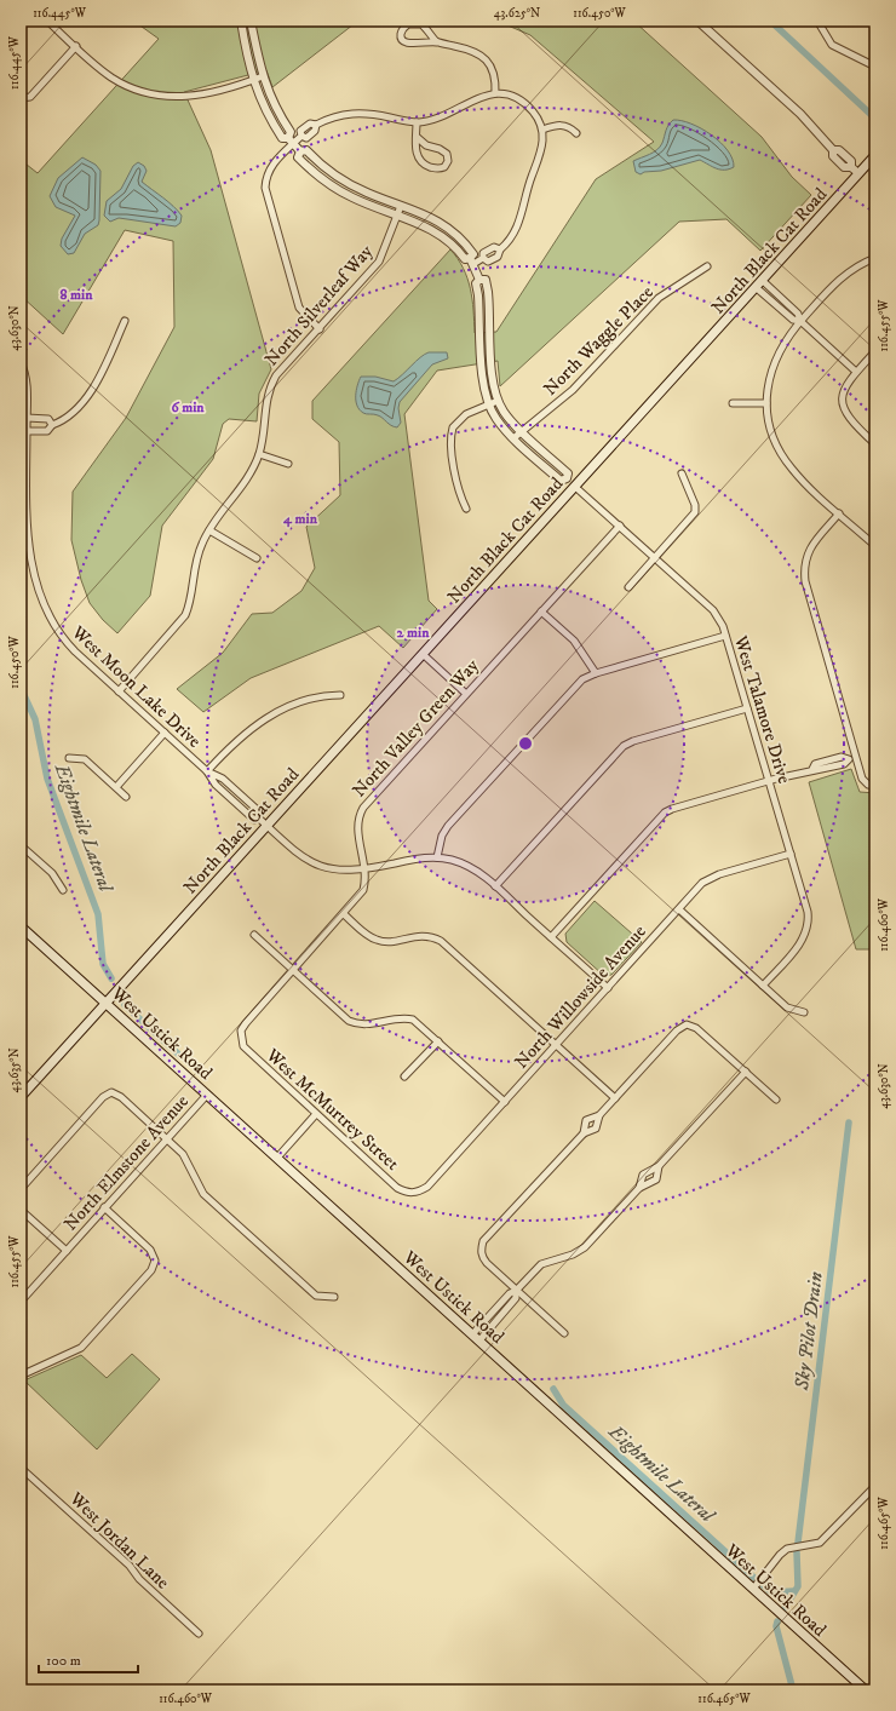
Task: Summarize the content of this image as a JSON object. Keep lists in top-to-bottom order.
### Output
{
  "streets": {
    "main road": ["North Black Cat Road", "West Ustick Road"],
    "street": [
      "North Silverleaf Way",
      "North Waggle Place",
      "West Moon Lake Drive",
      "West Talamore Drive",
      "North Valley Green Way",
      "North Willowside Avenue",
      "West McMurtrey Street",
      "North Elmstone Avenue",
      "West Jordan Lane"
    ]
  },
  "crossings": [
    ["North Black Cat Road", "West Moon Lake Drive"],
    ["North Black Cat Road", "West Talamore Drive"],
    ["North Black Cat Road", "West Ustick Road"],
    ["North Silverleaf Way", "West Moon Lake Drive"],
    ["West Talamore Drive", "North Valley Green Way"],
    ["West Talamore Drive", "North Willowside Avenue"],
    ["North Valley Green Way", "West McMurtrey Street"],
    ["North Willowside Avenue", "West McMurtrey Street"],
    ["West Ustick Road", "North Elmstone Avenue"]
  ],
  "water": ["Eightmile Lateral", "Sky Pilot Drain"],
  "scale_bar": "100 m",
  "coordinates": [
    "116.445°W",
    "43.625°N",
    "116.450°W",
    "116.455°W",
    "43.630°N",
    "116.460°W",
    "43.635°N",
    "116.465°W"
  ],
  "rings": [
    "8 min",
    "6 min",
    "4 min",
    "2 min"
  ]
}
